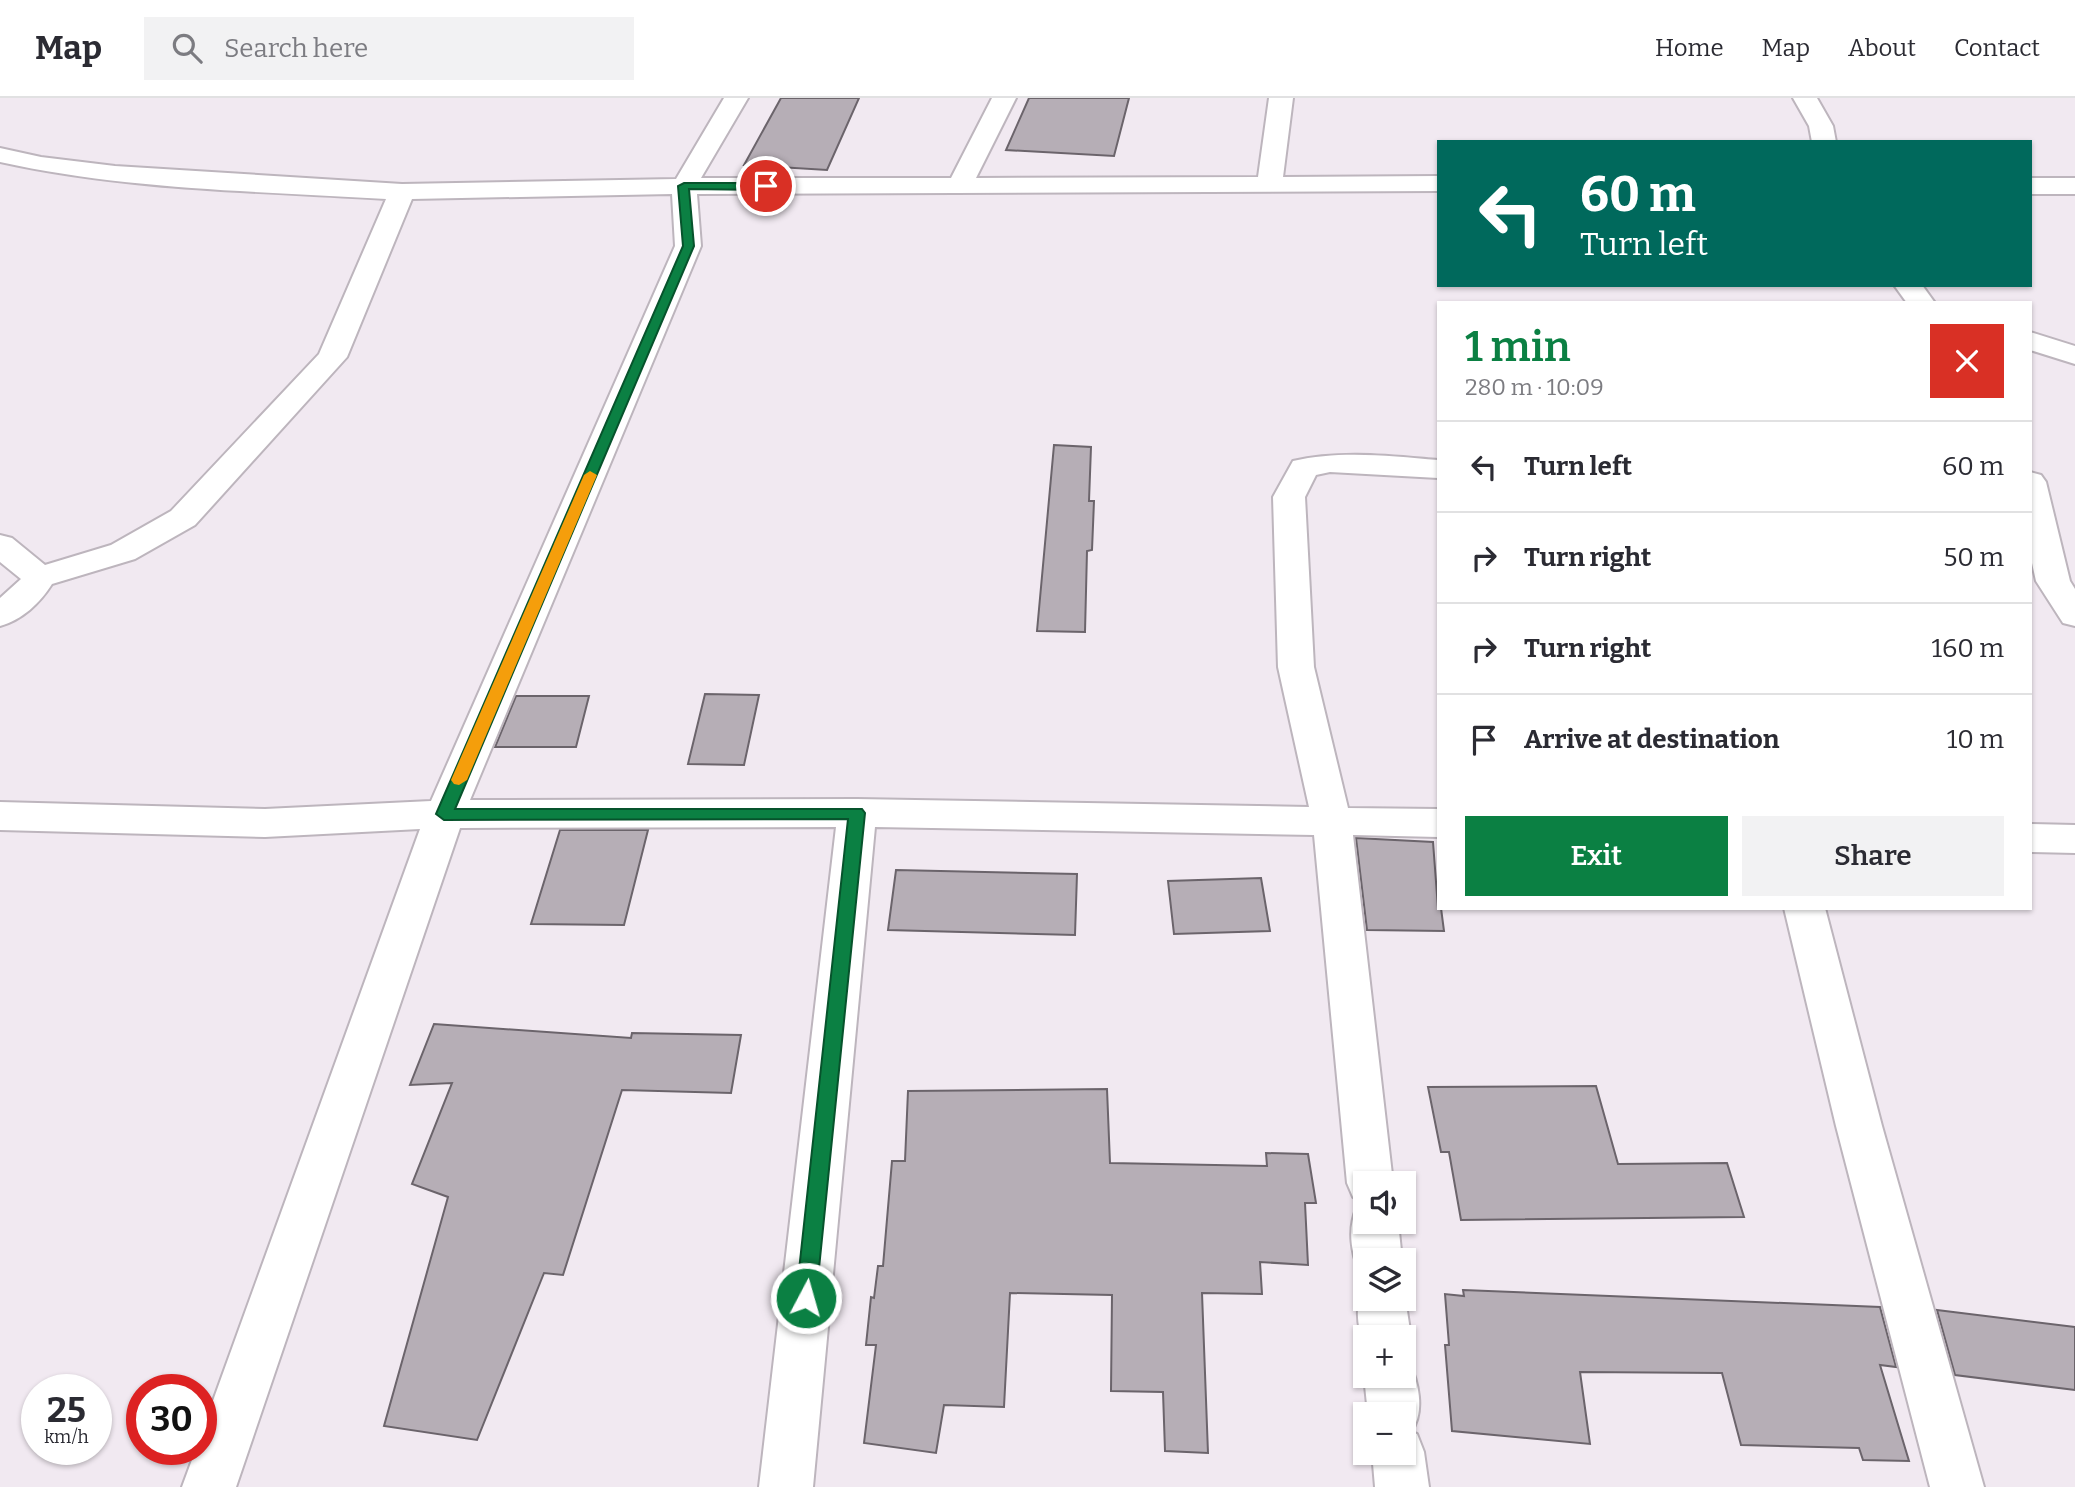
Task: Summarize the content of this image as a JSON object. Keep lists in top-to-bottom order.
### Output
{
  "page": {
    "header": "Map",
    "search": "Search here",
    "nav": [
      "Home",
      "Map",
      "About",
      "Contact"
    ],
    "turn": ["60 m", "Turn left"],
    "heading": ["1 min", "280 m · 10:09"],
    "list": [
      {
        "name": "Turn left",
        "value": "60 m"
      },
      {
        "name": "Turn right",
        "value": "50 m"
      },
      {
        "name": "Turn right",
        "value": "160 m"
      },
      {
        "name": "Arrive at destination",
        "value": "10 m"
      }
    ],
    "buttons": ["Exit", "Share"],
    "map_buttons": ["+", "−"],
    "speed": "25 km/h",
    "limit": "30"
  }
}
